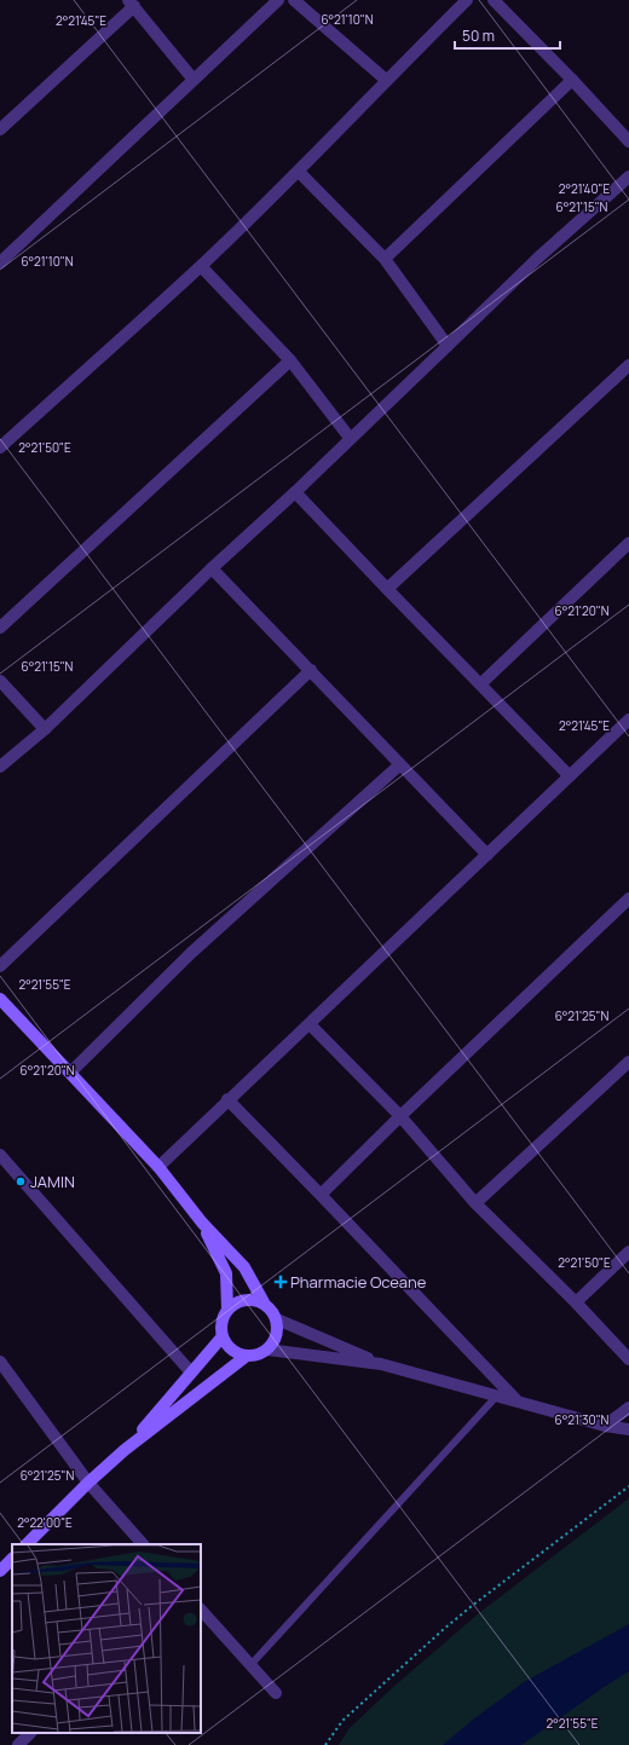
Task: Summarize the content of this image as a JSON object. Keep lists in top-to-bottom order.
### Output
{
  "places": {
    "other": ["JAMIN"],
    "health": ["Pharmacie Oceane"]
  },
  "scale_bar": "50 m",
  "coordinates": [
    "6°21'10\"N",
    "2°21'45\"E",
    "2°21'40\"E",
    "6°21'15\"N",
    "2°21'50\"E",
    "6°21'20\"N",
    "2°21'55\"E",
    "6°21'25\"N",
    "6°21'30\"N",
    "2°22'00\"E"
  ]
}
